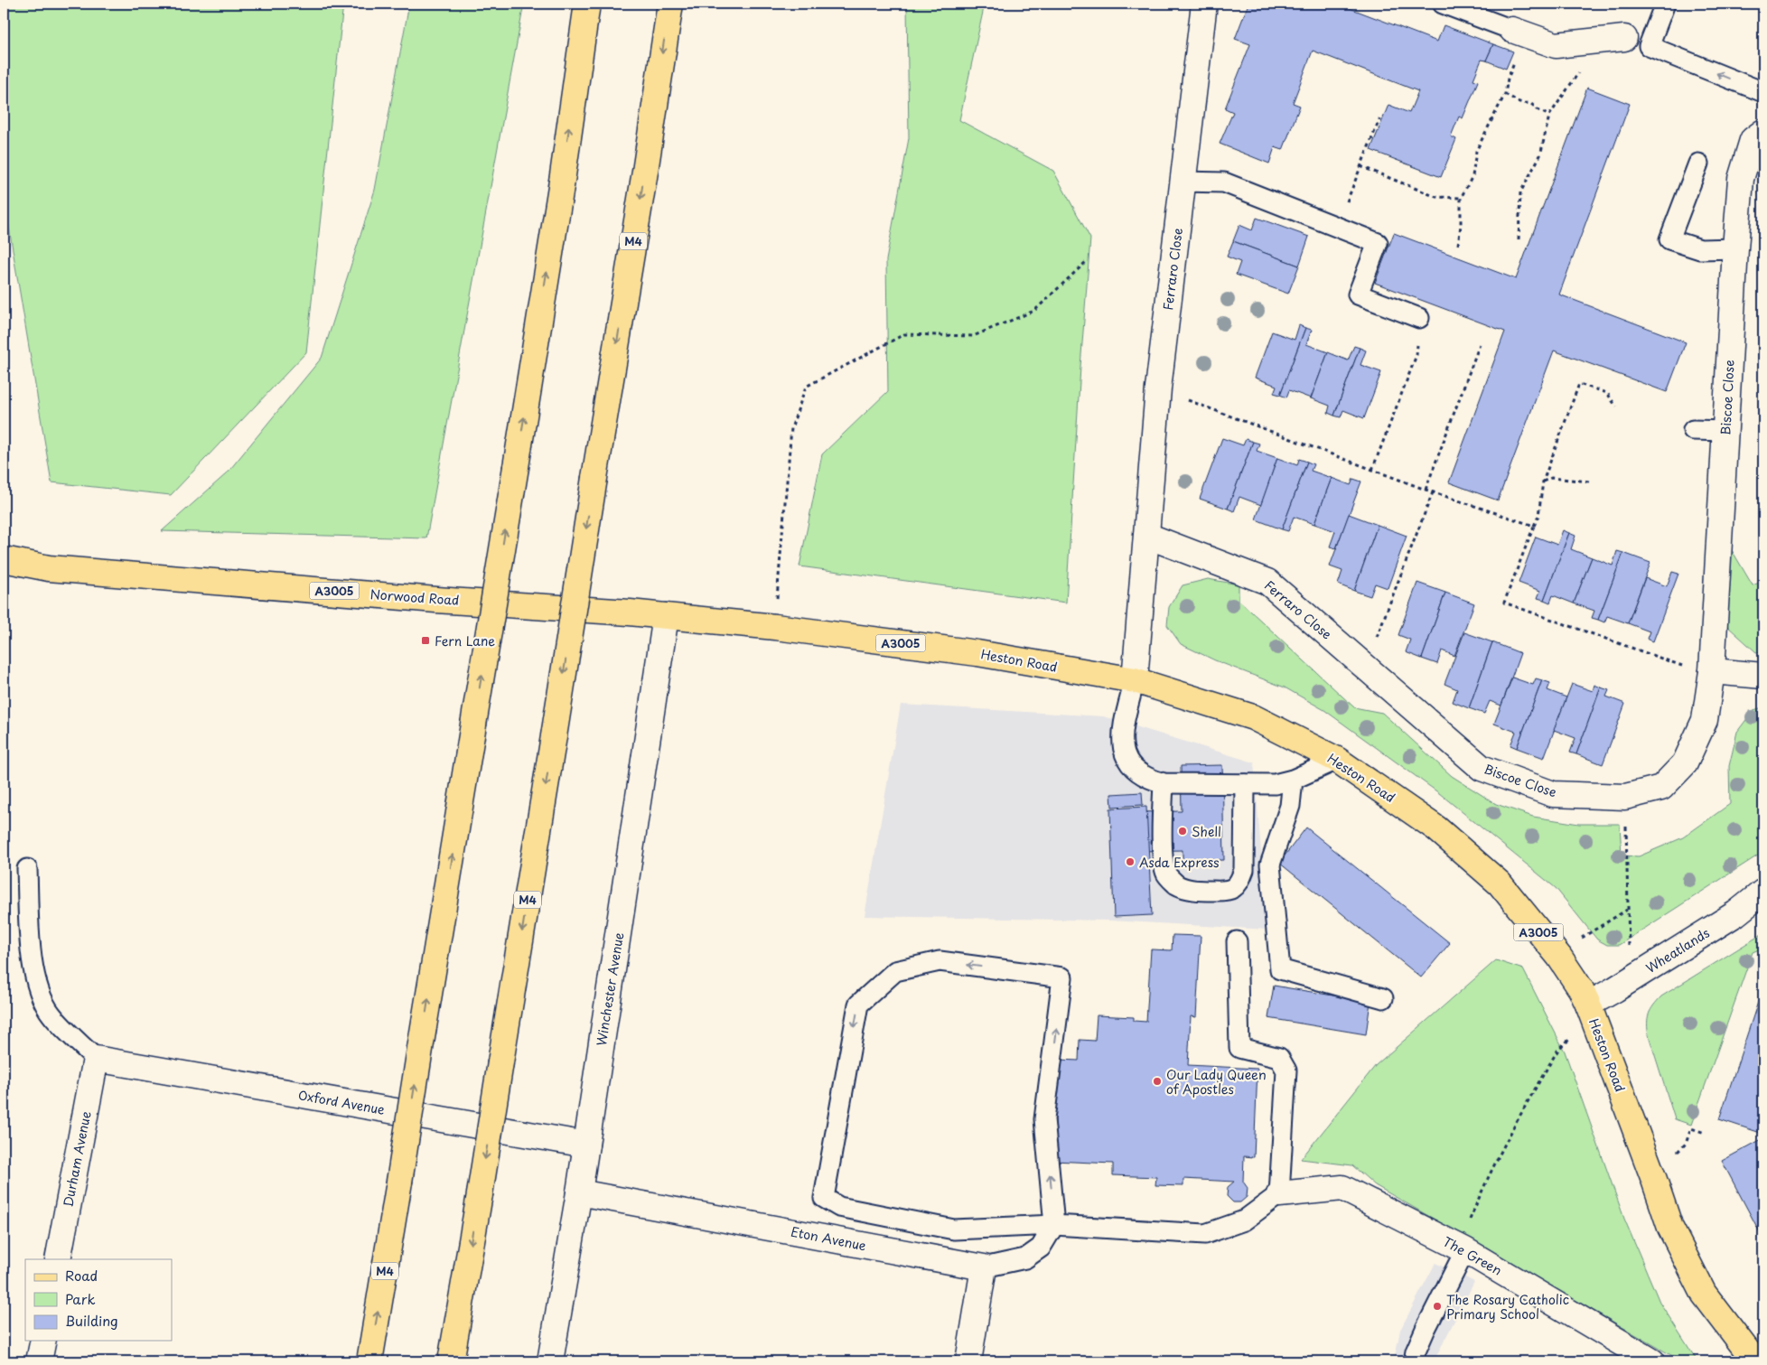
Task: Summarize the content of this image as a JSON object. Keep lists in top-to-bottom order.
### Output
{
  "streets": {
    "main road": [
      "M4",
      "A3005",
      "Norwood Road",
      "Heston Road"
    ],
    "street": [
      "Ferraro Close",
      "Biscoe Close",
      "Wheatlands",
      "Winchester Avenue",
      "Oxford Avenue",
      "Durham Avenue",
      "Eton Avenue",
      "The Green"
    ]
  },
  "crossings": [
    ["Ferraro Close", "Biscoe Close"],
    ["Ferraro Close", "Heston Road"],
    ["Norwood Road", "Heston Road"],
    ["Norwood Road", "Winchester Avenue"],
    ["Heston Road", "Wheatlands"],
    ["Heston Road", "Winchester Avenue"],
    ["Winchester Avenue", "Oxford Avenue"],
    ["Winchester Avenue", "Eton Avenue"],
    ["Oxford Avenue", "Durham Avenue"]
  ],
  "places": {
    "transit": ["Fern Lane"],
    "other": [
      "Shell",
      "Asda Express",
      "Our Lady Queen of Apostles",
      "The Rosary Catholic Primary School"
    ]
  },
  "legend": ["Road", "Park", "Building"]
}
